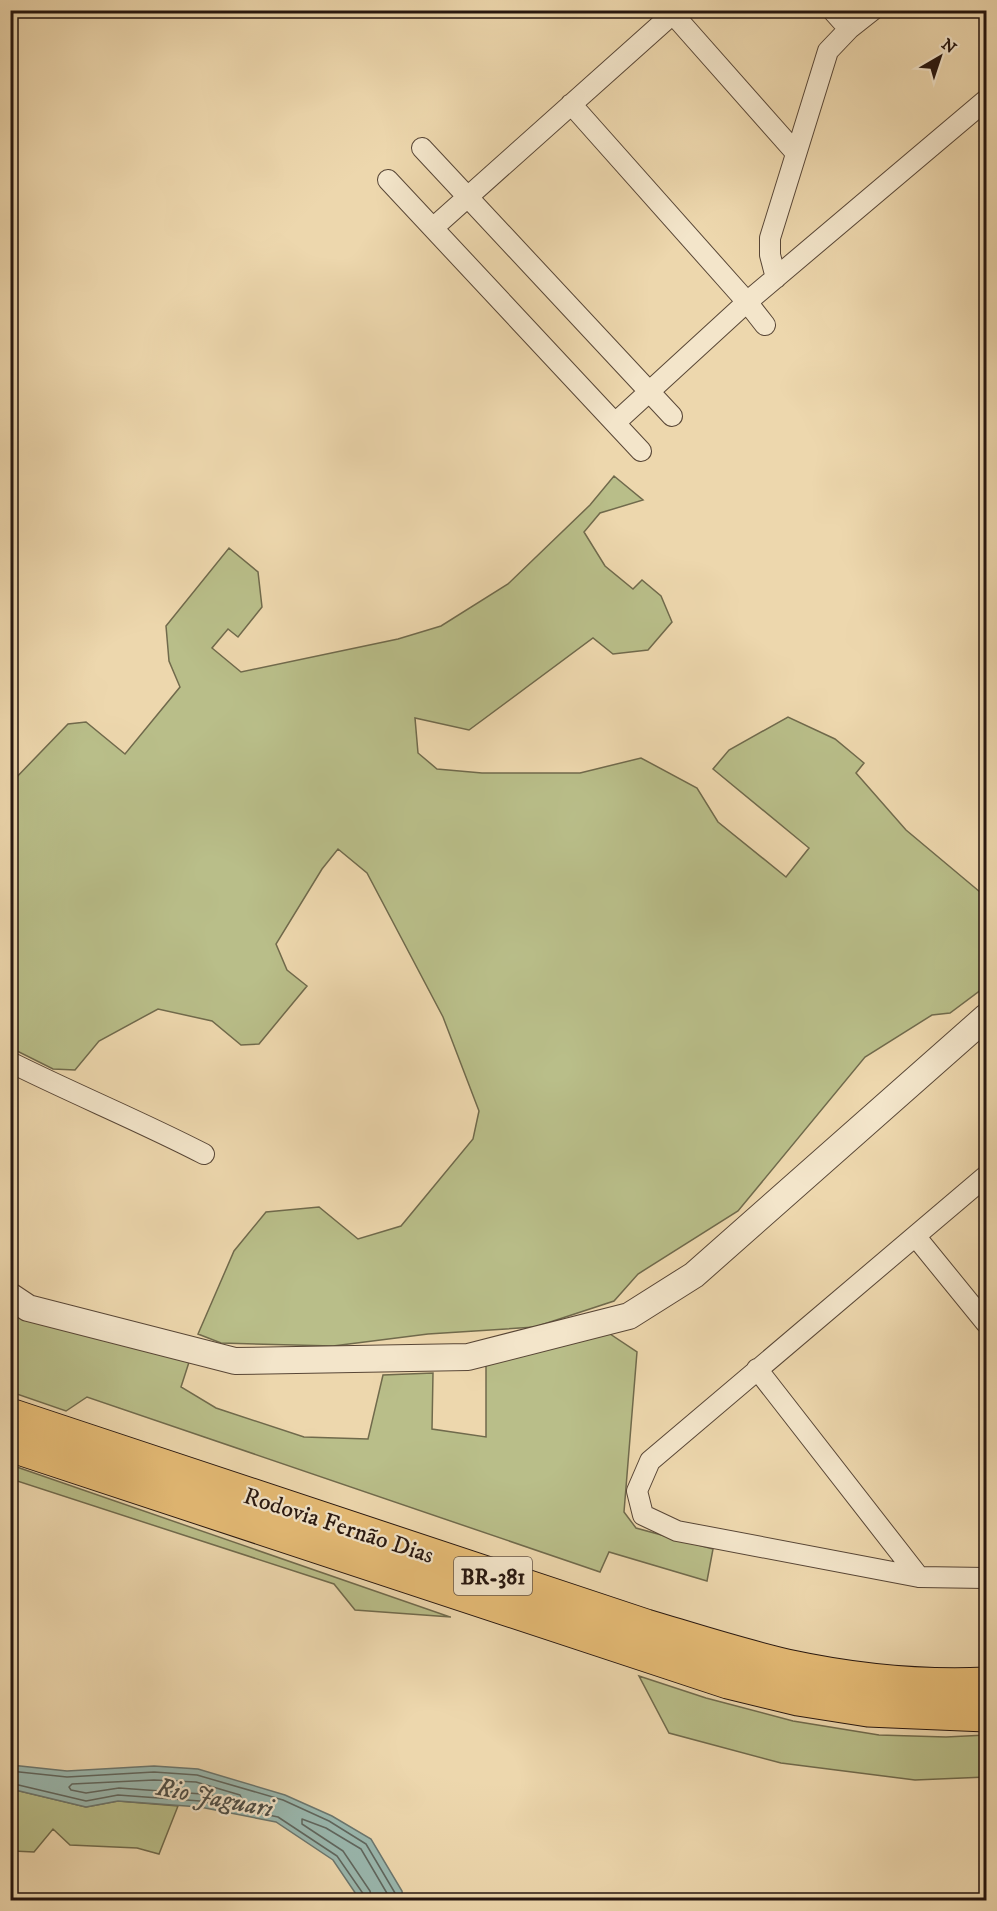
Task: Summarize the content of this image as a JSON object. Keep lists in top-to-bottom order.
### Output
{
  "streets": {
    "highway": ["Rodovia Fernão Dias", "BR-381"]
  },
  "water": ["Rio Jaguari"],
  "north": "top right"
}
